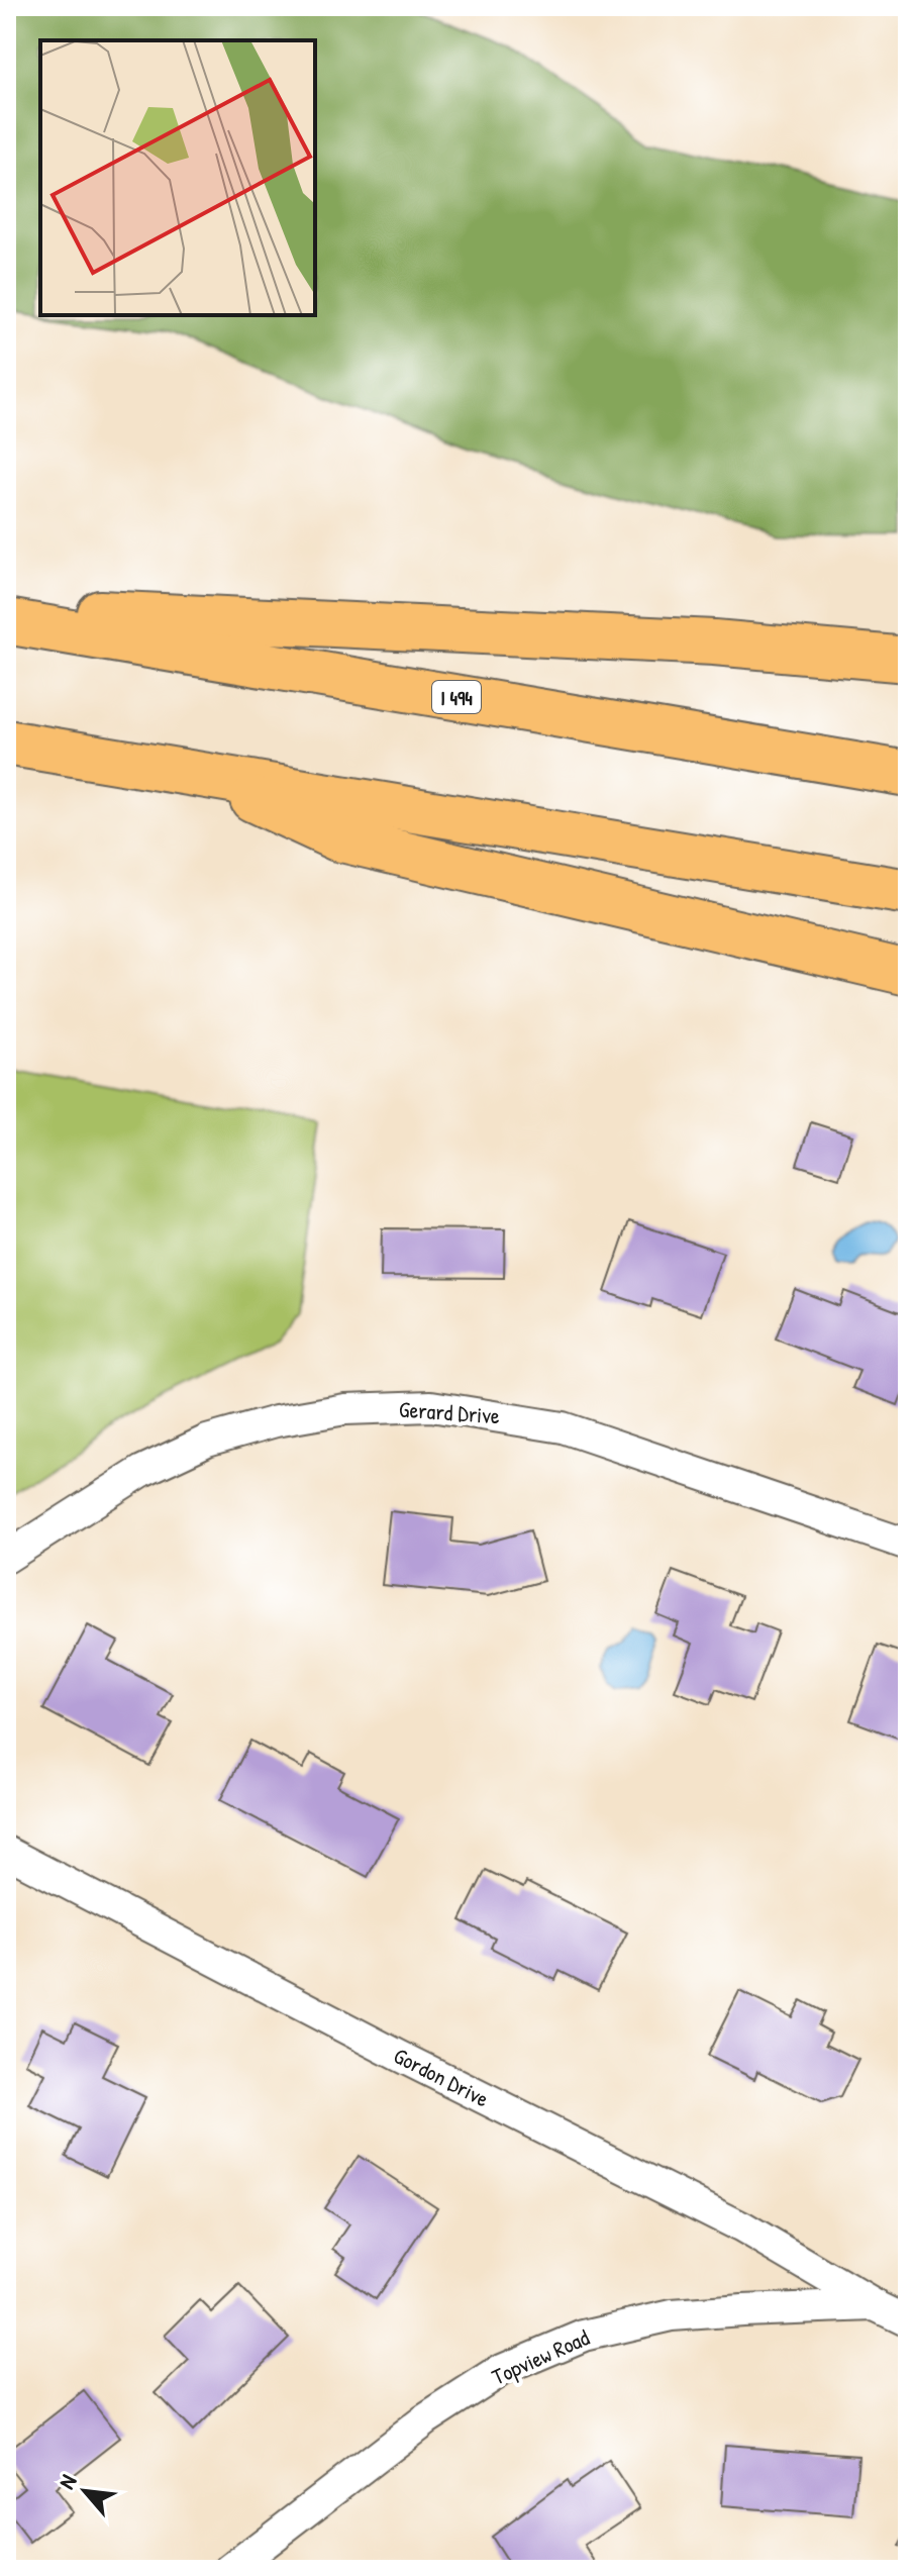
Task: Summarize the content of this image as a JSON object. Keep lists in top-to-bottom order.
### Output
{
  "streets": {
    "highway": ["I 494"],
    "street": ["Gerard Drive", "Gordon Drive", "Topview Road"]
  },
  "crossings": [
    ["Gordon Drive", "Topview Road"]
  ],
  "north": "top left"
}
